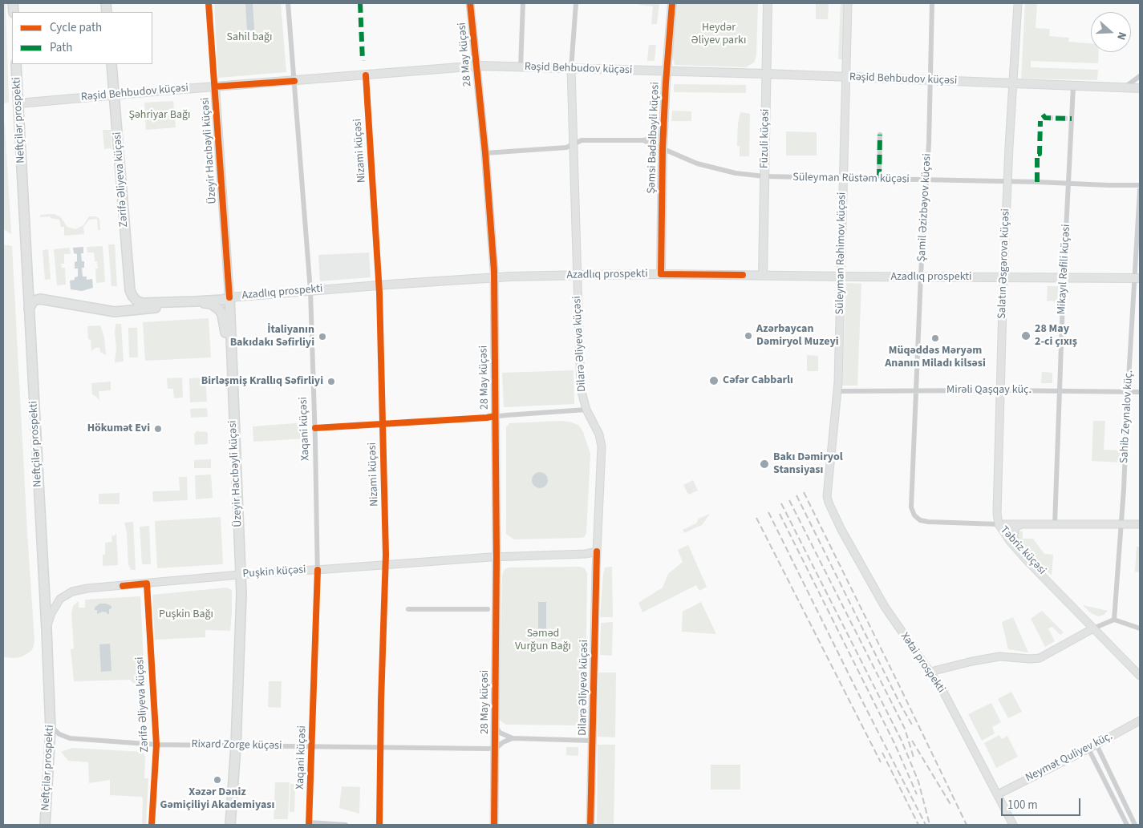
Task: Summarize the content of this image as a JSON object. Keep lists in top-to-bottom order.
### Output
{
  "streets": {
    "highway": [
      "Neftçilər prospekti",
      "Üzeyir Hacıbəyli küçəsi",
      "Zərifə Əliyeva küçəsi",
      "Azadlıq prospekti"
    ],
    "main road": [
      "28 May küçəsi",
      "Rəşid Behbudov küçəsi",
      "Şəmsi Bədəlbəyli küçəsi",
      "Füzuli küçəsi",
      "Süleyman Rəhimov küçəsi",
      "Salatın Əsgərova küçəsi",
      "Dilarə Əliyeva küçəsi",
      "Təbriz küçəsi",
      "Puşkin küçəsi",
      "Xətai prospekti",
      "Neymət Quliyev küç."
    ],
    "street": [
      "Nizami küçəsi",
      "Süleyman Rüstəm küçəsi",
      "Şamil Əzizbəyov küçəsi",
      "Mikayıl Rəfili küçəsi",
      "Mirəli Qaşqay küç.",
      "Sahib Zeynalov küç.",
      "Xaqani küçəsi",
      "Rixard Zorge küçəsi"
    ]
  },
  "crossings": [
    ["28 May küçəsi", "Rəşid Behbudov küçəsi"],
    ["28 May küçəsi", "Azadlıq prospekti"],
    ["28 May küçəsi", "Puşkin küçəsi"],
    ["28 May küçəsi", "Rixard Zorge küçəsi"],
    ["Rəşid Behbudov küçəsi", "Neftçilər prospekti"],
    ["Rəşid Behbudov küçəsi", "Şəmsi Bədəlbəyli küçəsi"],
    ["Rəşid Behbudov küçəsi", "Füzuli küçəsi"],
    ["Rəşid Behbudov küçəsi", "Üzeyir Hacıbəyli küçəsi"],
    ["Rəşid Behbudov küçəsi", "Nizami küçəsi"],
    ["Rəşid Behbudov küçəsi", "Zərifə Əliyeva küçəsi"],
    ["Rəşid Behbudov küçəsi", "Şamil Əzizbəyov küçəsi"],
    ["Rəşid Behbudov küçəsi", "Süleyman Rəhimov küçəsi"],
    ["Rəşid Behbudov küçəsi", "Salatın Əsgərova küçəsi"],
    ["Rəşid Behbudov küçəsi", "Mikayıl Rəfili küçəsi"],
    ["Rəşid Behbudov küçəsi", "Dilarə Əliyeva küçəsi"],
    ["Rəşid Behbudov küçəsi", "Xaqani küçəsi"],
    ["Neftçilər prospekti", "Azadlıq prospekti"],
    ["Neftçilər prospekti", "Puşkin küçəsi"],
    ["Neftçilər prospekti", "Rixard Zorge küçəsi"],
    ["Şəmsi Bədəlbəyli küçəsi", "Süleyman Rüstəm küçəsi"],
    ["Şəmsi Bədəlbəyli küçəsi", "Azadlıq prospekti"],
    ["Füzuli küçəsi", "Süleyman Rüstəm küçəsi"],
    ["Füzuli küçəsi", "Azadlıq prospekti"],
    ["Üzeyir Hacıbəyli küçəsi", "Azadlıq prospekti"],
    ["Üzeyir Hacıbəyli küçəsi", "Puşkin küçəsi"],
    ["Üzeyir Hacıbəyli küçəsi", "Rixard Zorge küçəsi"],
    ["Nizami küçəsi", "Azadlıq prospekti"],
    ["Nizami küçəsi", "Puşkin küçəsi"],
    ["Nizami küçəsi", "Rixard Zorge küçəsi"],
    ["Süleyman Rüstəm küçəsi", "Şamil Əzizbəyov küçəsi"],
    ["Süleyman Rüstəm küçəsi", "Süleyman Rəhimov küçəsi"],
    ["Süleyman Rüstəm küçəsi", "Salatın Əsgərova küçəsi"],
    ["Süleyman Rüstəm küçəsi", "Mikayıl Rəfili küçəsi"],
    ["Zərifə Əliyeva küçəsi", "Azadlıq prospekti"],
    ["Zərifə Əliyeva küçəsi", "Puşkin küçəsi"],
    ["Zərifə Əliyeva küçəsi", "Rixard Zorge küçəsi"],
    ["Şamil Əzizbəyov küçəsi", "Salatın Əsgərova küçəsi"],
    ["Şamil Əzizbəyov küçəsi", "Azadlıq prospekti"],
    ["Şamil Əzizbəyov küçəsi", "Mirəli Qaşqay küç."],
    ["Şamil Əzizbəyov küçəsi", "Təbriz küçəsi"],
    ["Süleyman Rəhimov küçəsi", "Azadlıq prospekti"],
    ["Süleyman Rəhimov küçəsi", "Mirəli Qaşqay küç."],
    ["Süleyman Rəhimov küçəsi", "Xətai prospekti"],
    ["Salatın Əsgərova küçəsi", "Azadlıq prospekti"],
    ["Salatın Əsgərova küçəsi", "Mirəli Qaşqay küç."],
    ["Salatın Əsgərova küçəsi", "Təbriz küçəsi"],
    ["Mikayıl Rəfili küçəsi", "Azadlıq prospekti"],
    ["Mikayıl Rəfili küçəsi", "Mirəli Qaşqay küç."],
    ["Azadlıq prospekti", "Dilarə Əliyeva küçəsi"],
    ["Azadlıq prospekti", "Sahib Zeynalov küç."],
    ["Azadlıq prospekti", "Xaqani küçəsi"],
    ["Dilarə Əliyeva küçəsi", "Puşkin küçəsi"],
    ["Mirəli Qaşqay küç.", "Sahib Zeynalov küç."],
    ["Xaqani küçəsi", "Puşkin küçəsi"],
    ["Xaqani küçəsi", "Rixard Zorge küçəsi"],
    ["Xətai prospekti", "Neymət Quliyev küç."]
  ],
  "parks": [
    "Heydər Əliyev parkı",
    "Sahil bağı",
    "Şəhriyar Bağı",
    "Puşkin Bağı",
    "Səməd Vurğun Bağı"
  ],
  "places": [
    "Azərbaycan Dəmiryol Muzeyi",
    "28 May 2-ci çıxış",
    "İtaliyanın Bakıdakı Səfirliyi",
    "Müqəddəs Məryəm Ananın Miladı kilsəsi",
    "Cəfər Cabbarlı",
    "Birləşmiş Krallıq Səfirliyi",
    "Hökumət Evi",
    "Bakı Dəmiryol Stansiyası",
    "Xəzər Dəniz Gəmiçiliyi Akademiyası"
  ],
  "legend": ["Cycle path", "Path"],
  "scale_bar": "100 m",
  "north": "right"
}
